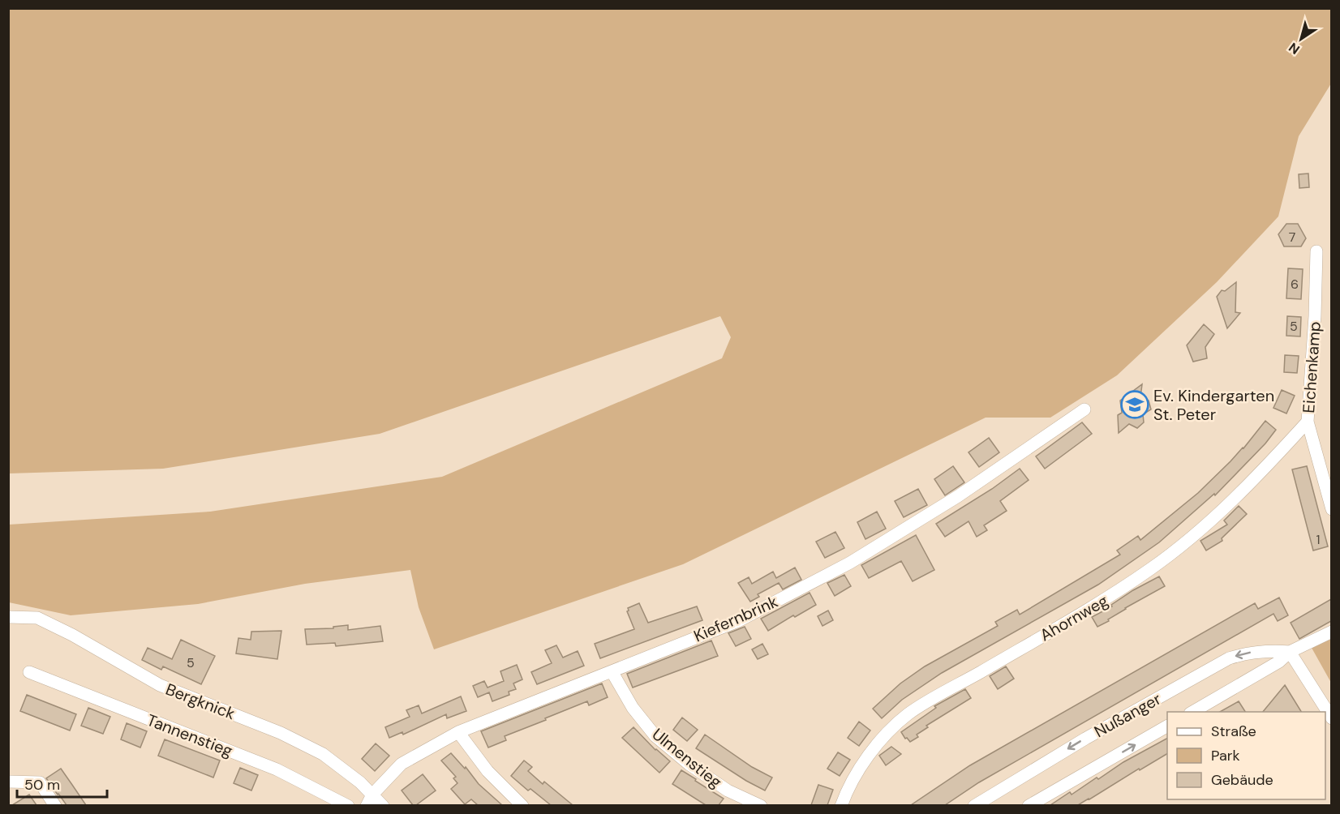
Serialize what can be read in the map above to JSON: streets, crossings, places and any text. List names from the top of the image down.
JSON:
{
  "streets": {
    "street": [
      "Eichenkamp",
      "Ahornweg",
      "Kiefernbrink",
      "Bergknick",
      "Nußanger",
      "Tannenstieg",
      "Ulmenstieg"
    ]
  },
  "crossings": [
    ["Eichenkamp", "Ahornweg"],
    ["Kiefernbrink", "Bergknick"],
    ["Kiefernbrink", "Ulmenstieg"]
  ],
  "places": {
    "school or university": ["Ev. Kindergarten St. Peter"]
  },
  "house_numbers": [
    "7",
    "6",
    "5",
    "1",
    "5"
  ],
  "legend": ["Straße", "Park", "Gebäude"],
  "scale_bar": "50 m",
  "north": "bottom left"
}
